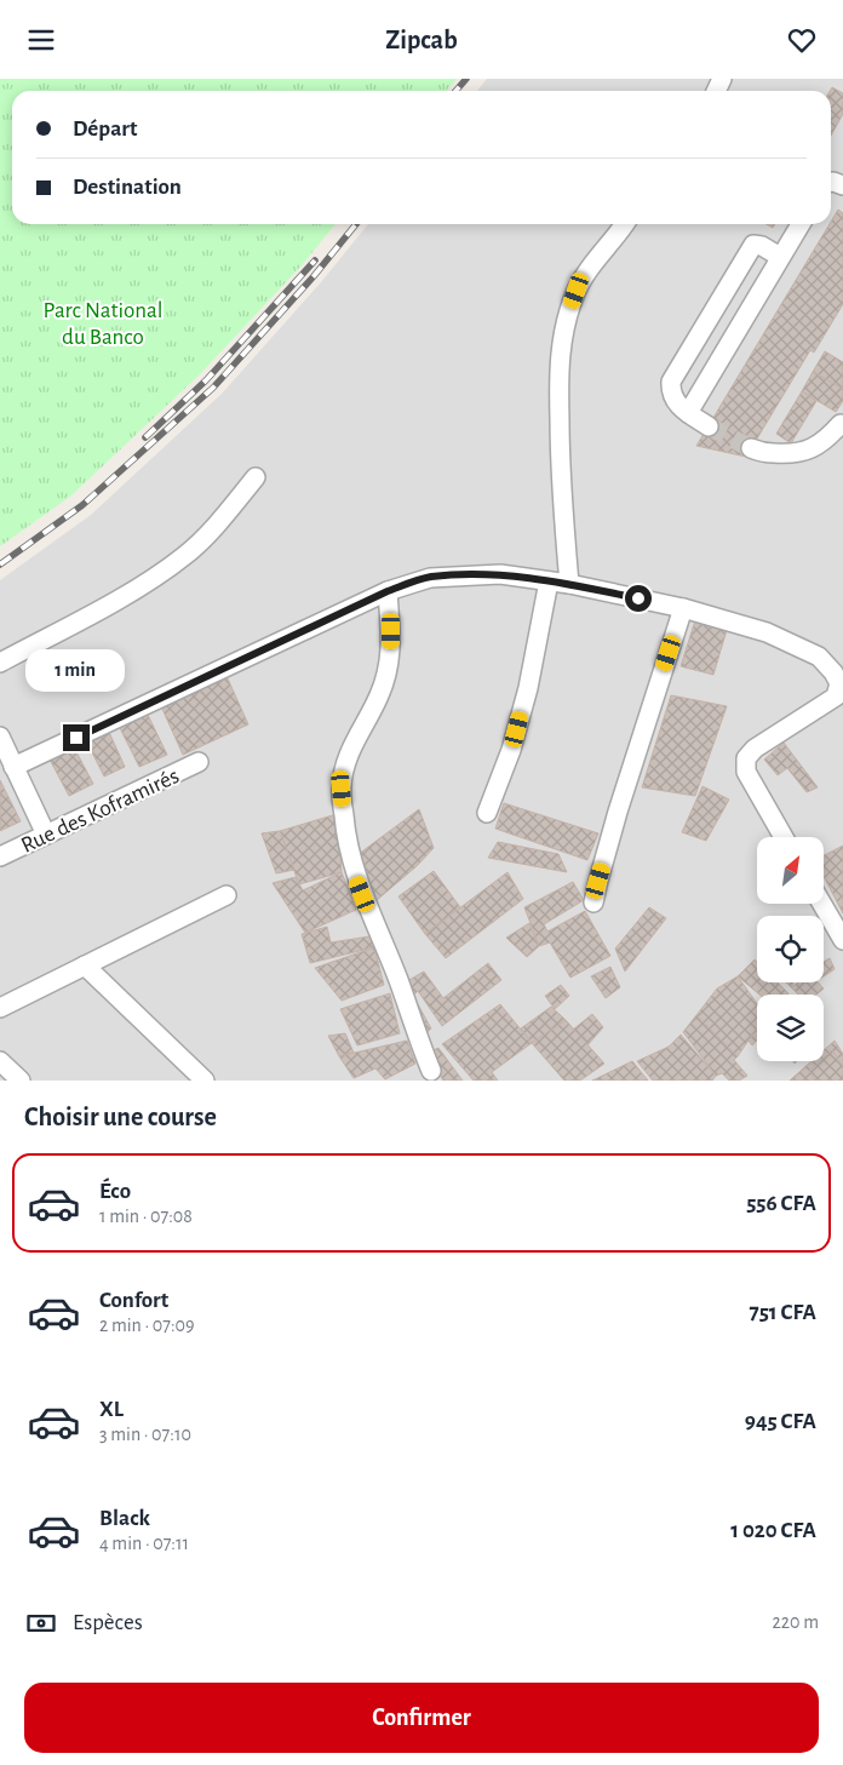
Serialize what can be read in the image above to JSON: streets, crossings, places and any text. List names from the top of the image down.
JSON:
{
  "streets": {
    "street": ["Rue des Koframirés"]
  },
  "parks": ["Parc National du Banco"],
  "north": "top right",
  "page": {
    "header": "Zipcab",
    "banner": ["Départ", "Destination"],
    "bubble": "1 min",
    "heading": "Choisir une course",
    "list": [
      {
        "name": "Éco",
        "note": "1 min · 07:08",
        "value": "556 CFA"
      },
      {
        "name": "Confort",
        "note": "2 min · 07:09",
        "value": "751 CFA"
      },
      {
        "name": "XL",
        "note": "3 min · 07:10",
        "value": "945 CFA"
      },
      {
        "name": "Black",
        "note": "4 min · 07:11",
        "value": "1 020 CFA"
      }
    ],
    "pay": ["Espèces", "220 m"],
    "buttons": "Confirmer"
  }
}
